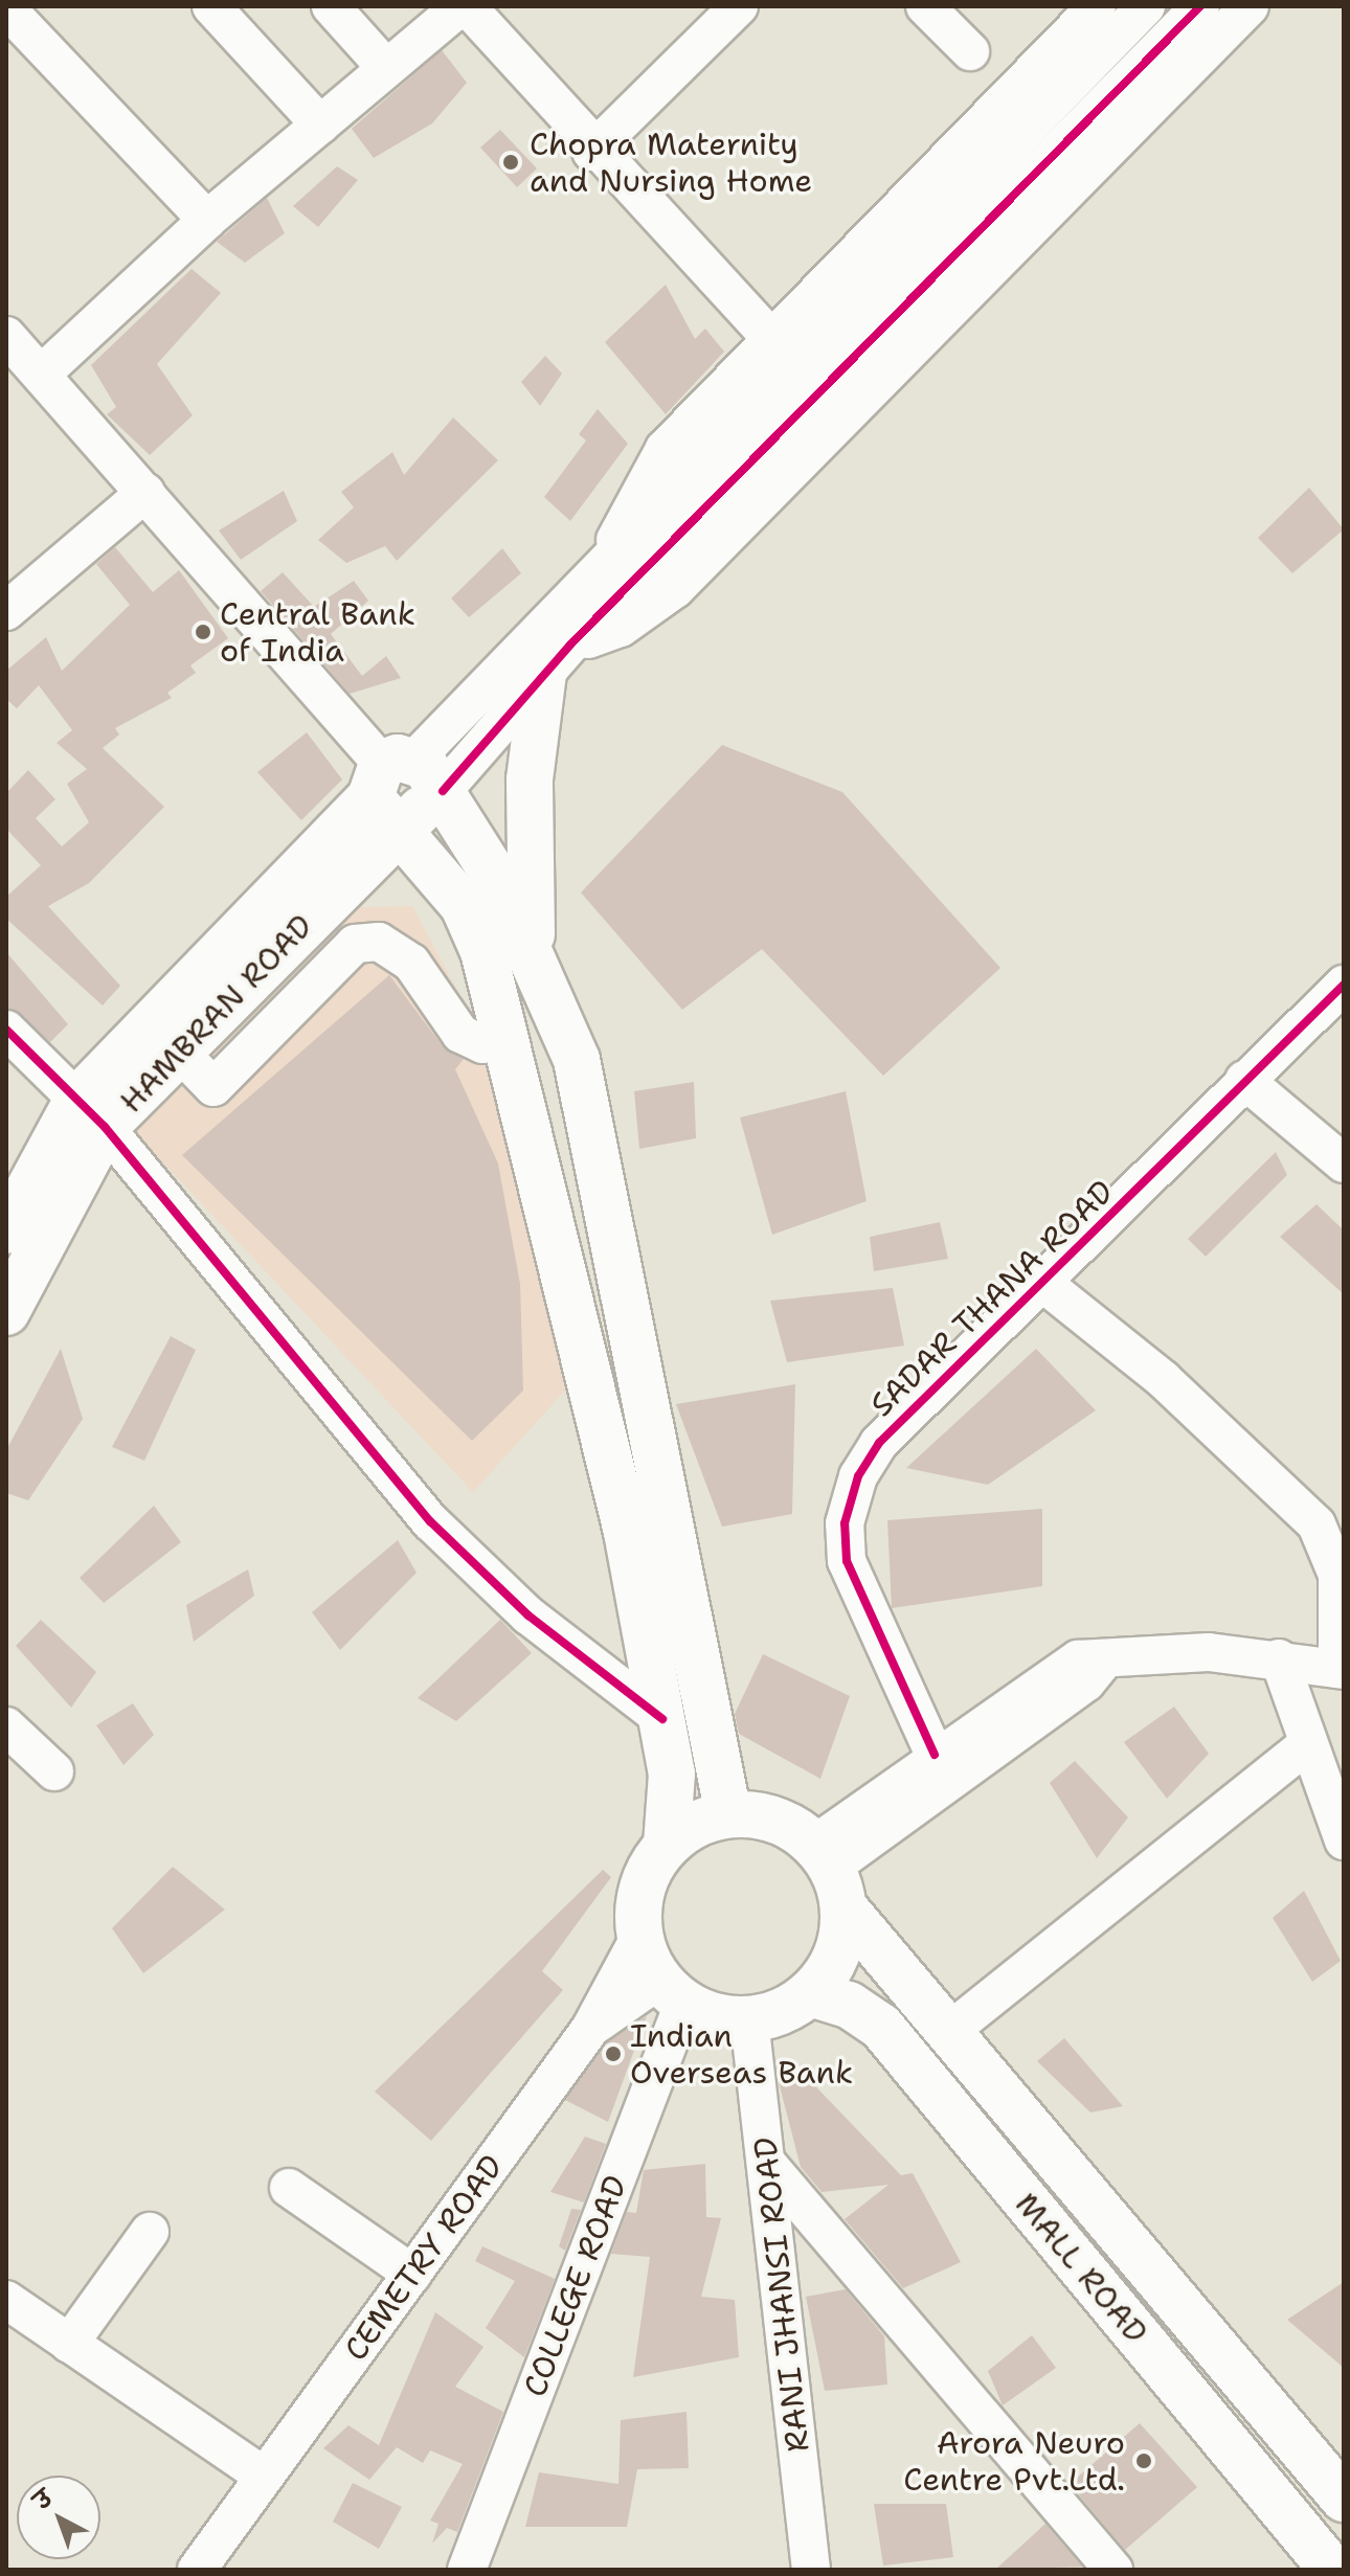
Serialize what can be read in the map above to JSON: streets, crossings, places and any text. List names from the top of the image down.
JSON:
{
  "streets": {
    "main road": ["HAMBRAN ROAD", "MALL ROAD"],
    "street": [
      "SADAR THANA ROAD",
      "CEMETRY ROAD",
      "COLLEGE ROAD",
      "RANI JHANSI ROAD"
    ]
  },
  "crossings": [
    ["CEMETRY ROAD", "MALL ROAD"],
    ["CEMETRY ROAD", "COLLEGE ROAD"],
    ["CEMETRY ROAD", "RANI JHANSI ROAD"],
    ["MALL ROAD", "COLLEGE ROAD"],
    ["MALL ROAD", "RANI JHANSI ROAD"],
    ["COLLEGE ROAD", "RANI JHANSI ROAD"]
  ],
  "places": [
    "Chopra Maternity and Nursing Home",
    "Central Bank of India",
    "Indian Overseas Bank",
    "Arora Neuro Centre Pvt.Ltd."
  ],
  "north": "top left"
}
